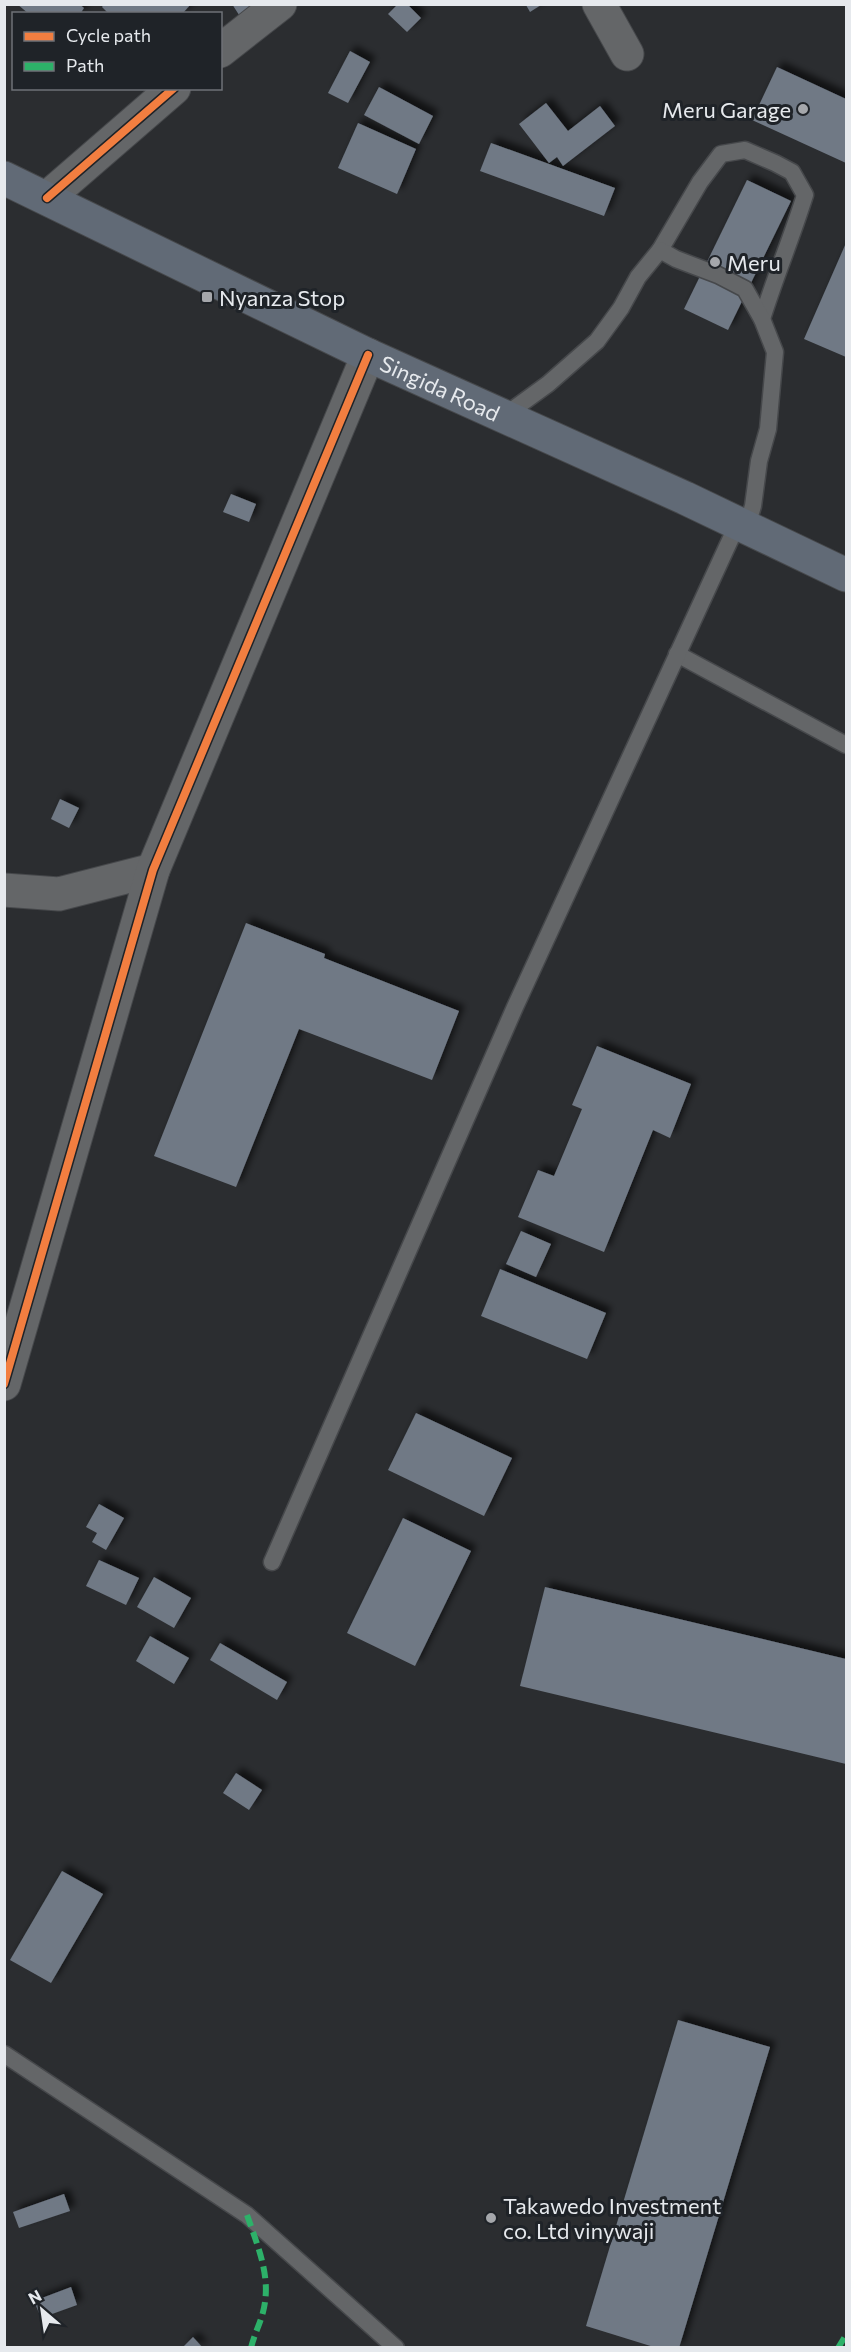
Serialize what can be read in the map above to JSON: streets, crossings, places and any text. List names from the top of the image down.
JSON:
{
  "streets": {
    "highway": ["Singida Road"]
  },
  "places": {
    "other": ["Meru Garage", "Meru", "Takawedo Investment co. Ltd vinywaji"],
    "transit": ["Nyanza Stop"]
  },
  "legend": ["Cycle path", "Path"],
  "north": "top left"
}
